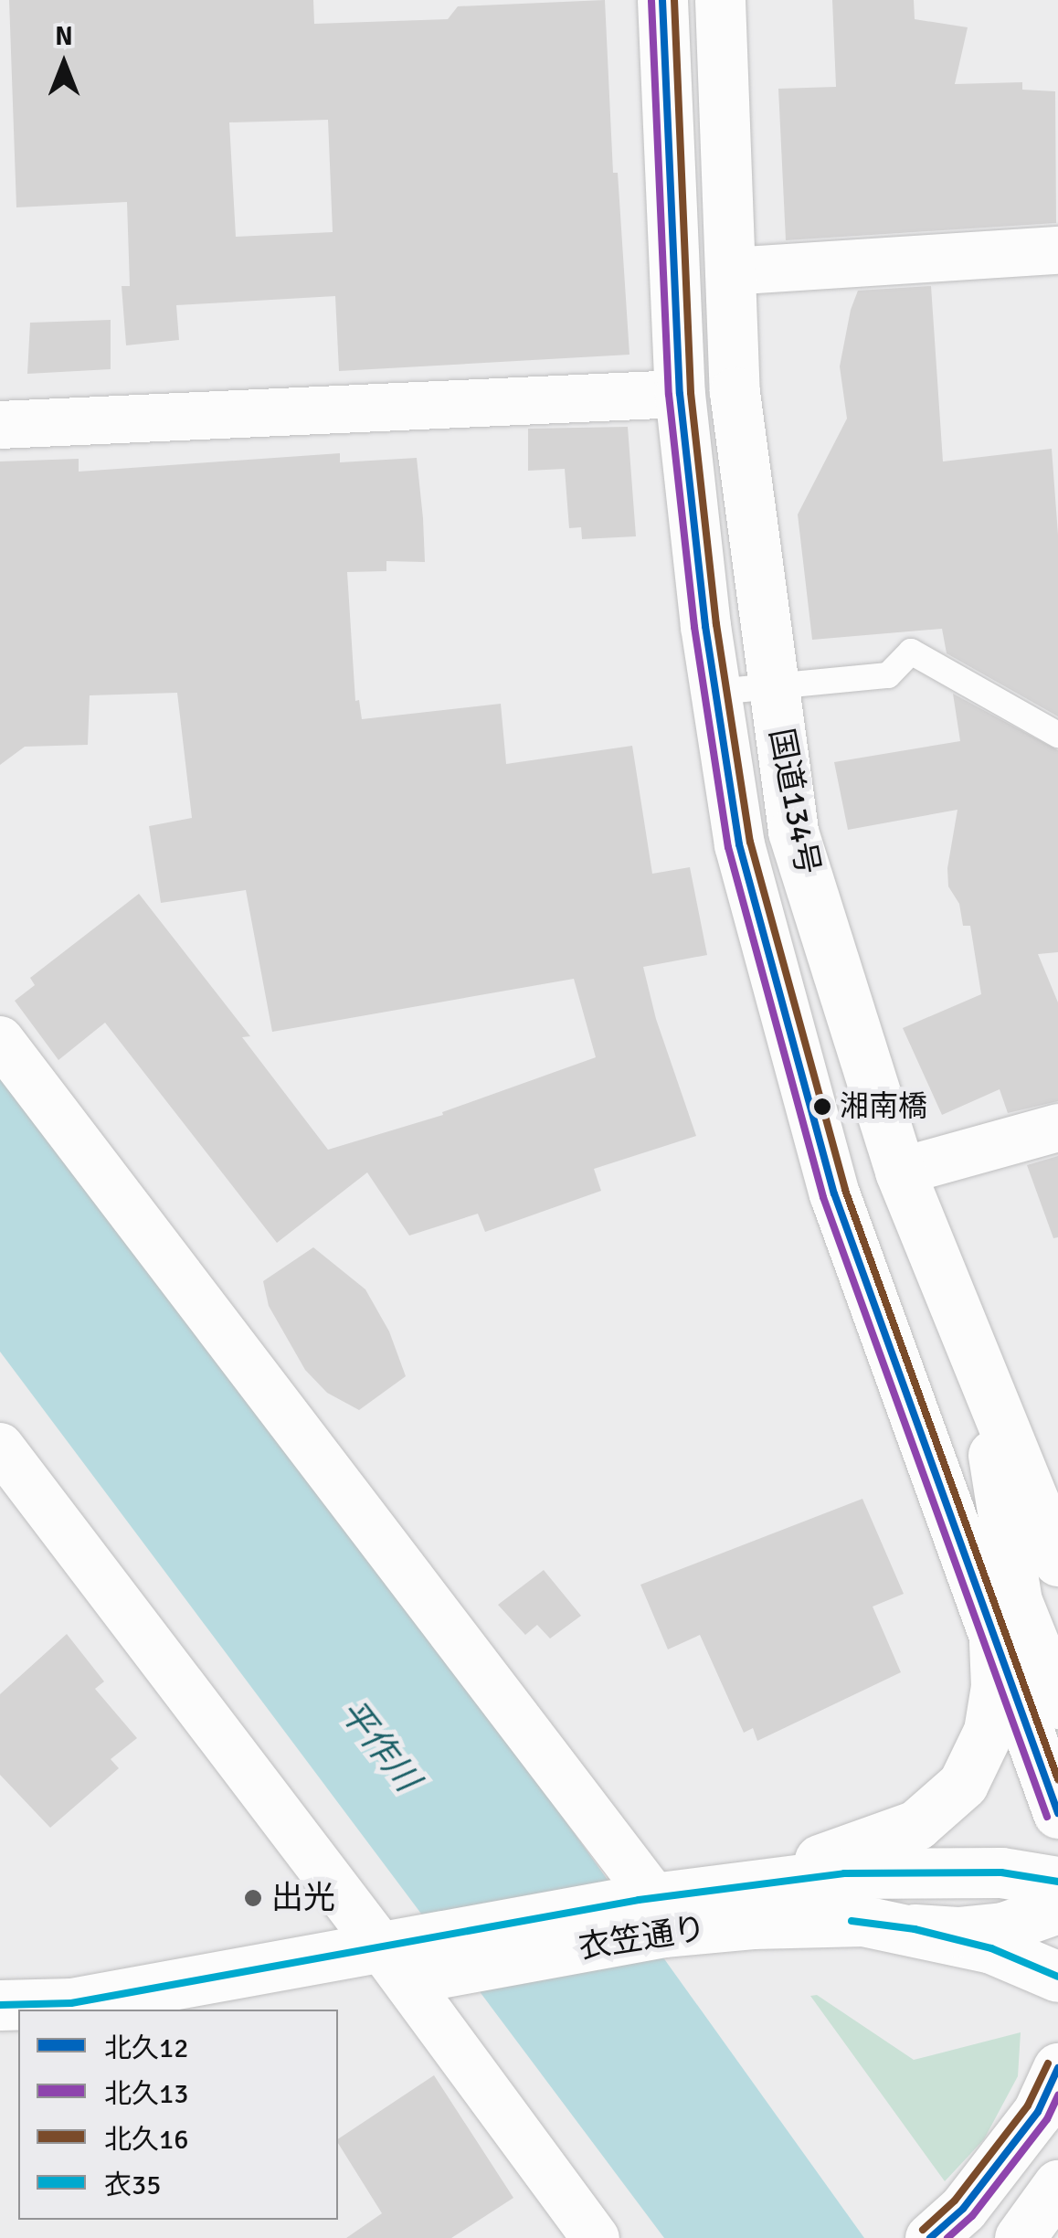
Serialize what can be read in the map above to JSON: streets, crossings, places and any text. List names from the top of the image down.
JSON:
{
  "streets": {
    "main road": ["国道134号", "衣笠通り"]
  },
  "crossings": [
    ["国道134号", "衣笠通り"]
  ],
  "water": ["平作川"],
  "places": ["湘南橋", "出光"],
  "lines": [
    "transit line 北久12",
    "transit line 北久16",
    "transit line 北久13",
    "transit line 衣35"
  ],
  "legend": [
    "北久12",
    "北久13",
    "北久16",
    "衣35"
  ],
  "north": "top"
}
